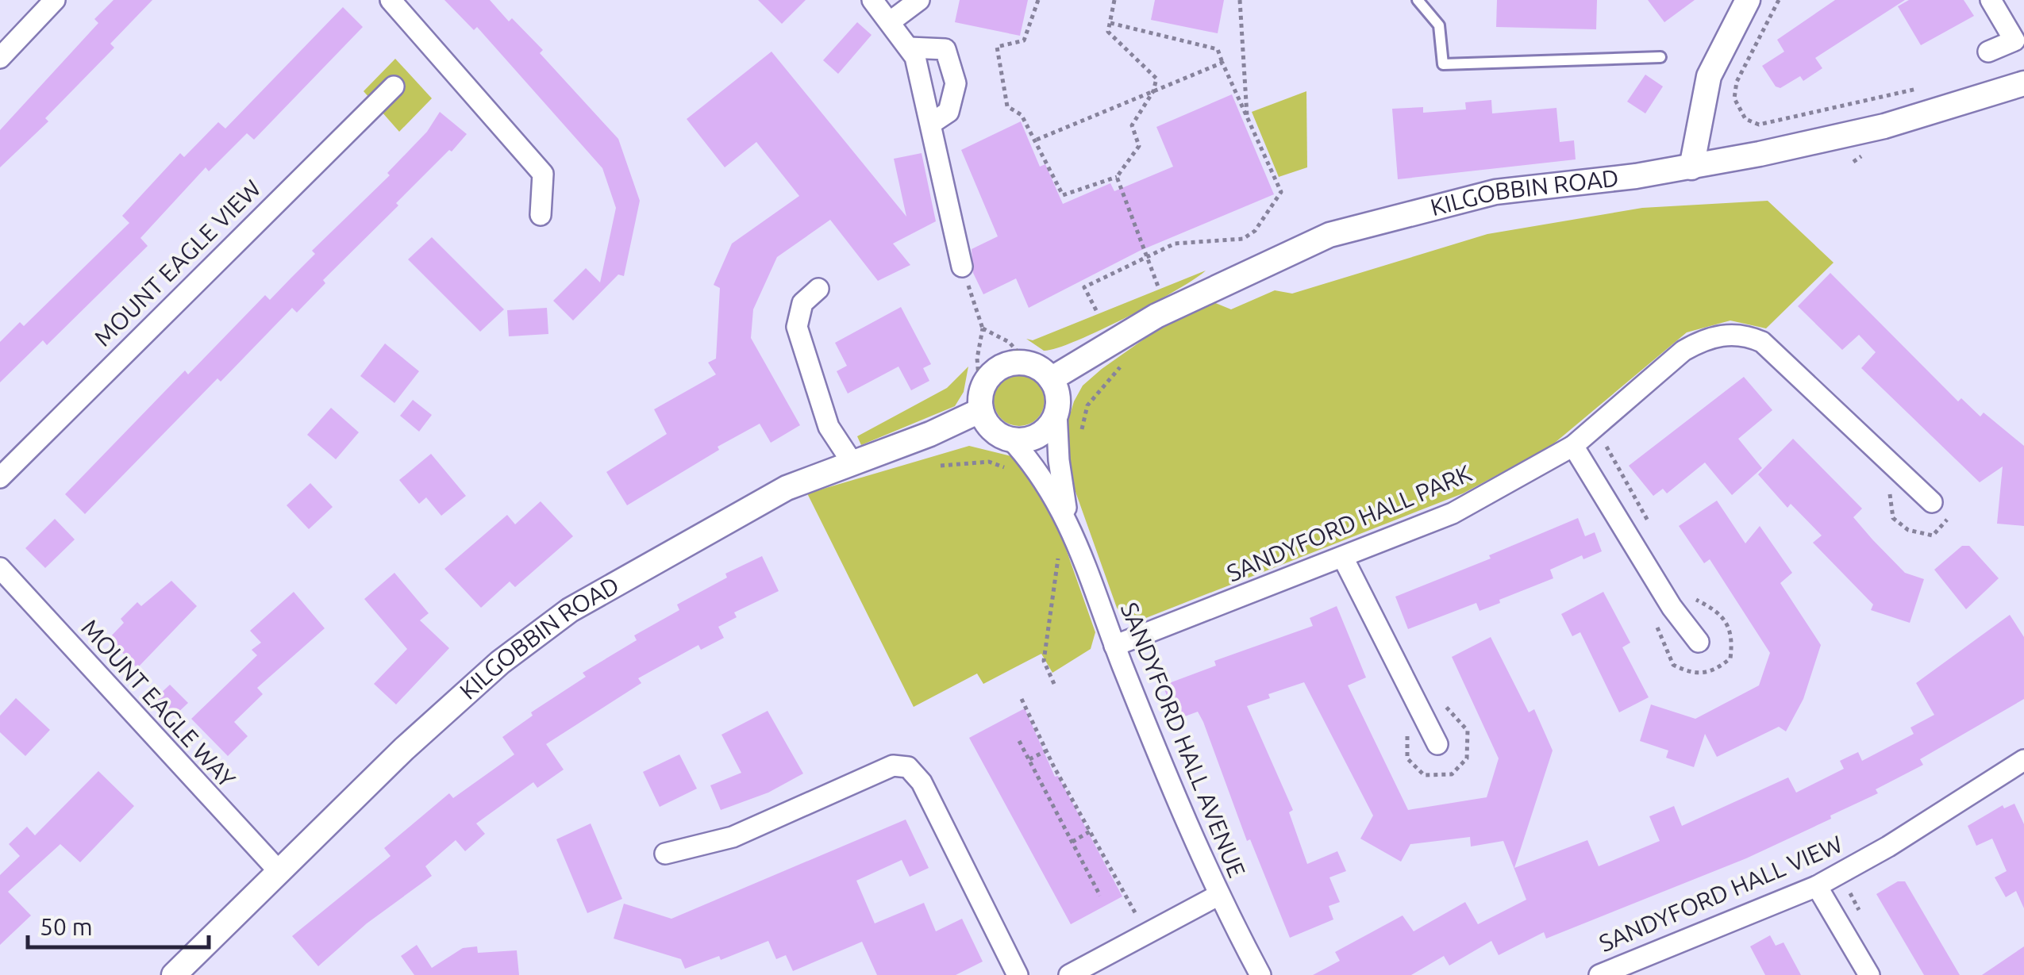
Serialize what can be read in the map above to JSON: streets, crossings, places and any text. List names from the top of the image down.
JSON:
{
  "streets": {
    "street": [
      "KILGOBBIN ROAD",
      "MOUNT EAGLE VIEW",
      "SANDYFORD HALL PARK",
      "MOUNT EAGLE WAY",
      "SANDYFORD HALL AVENUE",
      "SANDYFORD HALL VIEW"
    ]
  },
  "crossings": [
    ["KILGOBBIN ROAD", "MOUNT EAGLE WAY"],
    ["KILGOBBIN ROAD", "SANDYFORD HALL AVENUE"],
    ["SANDYFORD HALL PARK", "SANDYFORD HALL AVENUE"]
  ],
  "scale_bar": "50 m"
}
